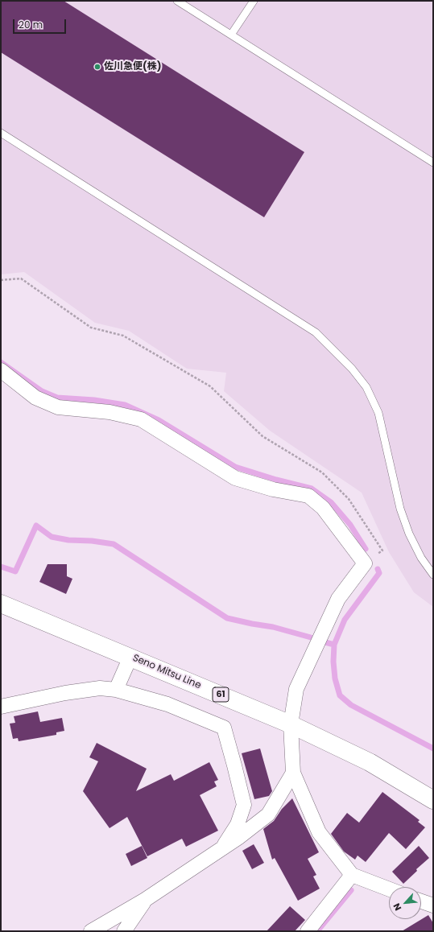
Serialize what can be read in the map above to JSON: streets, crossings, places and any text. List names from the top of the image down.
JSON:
{
  "streets": {
    "main road": ["Seno Mitsu Line", "61"]
  },
  "places": ["佐川急便(株)"],
  "scale_bar": "20 m",
  "north": "bottom left"
}
